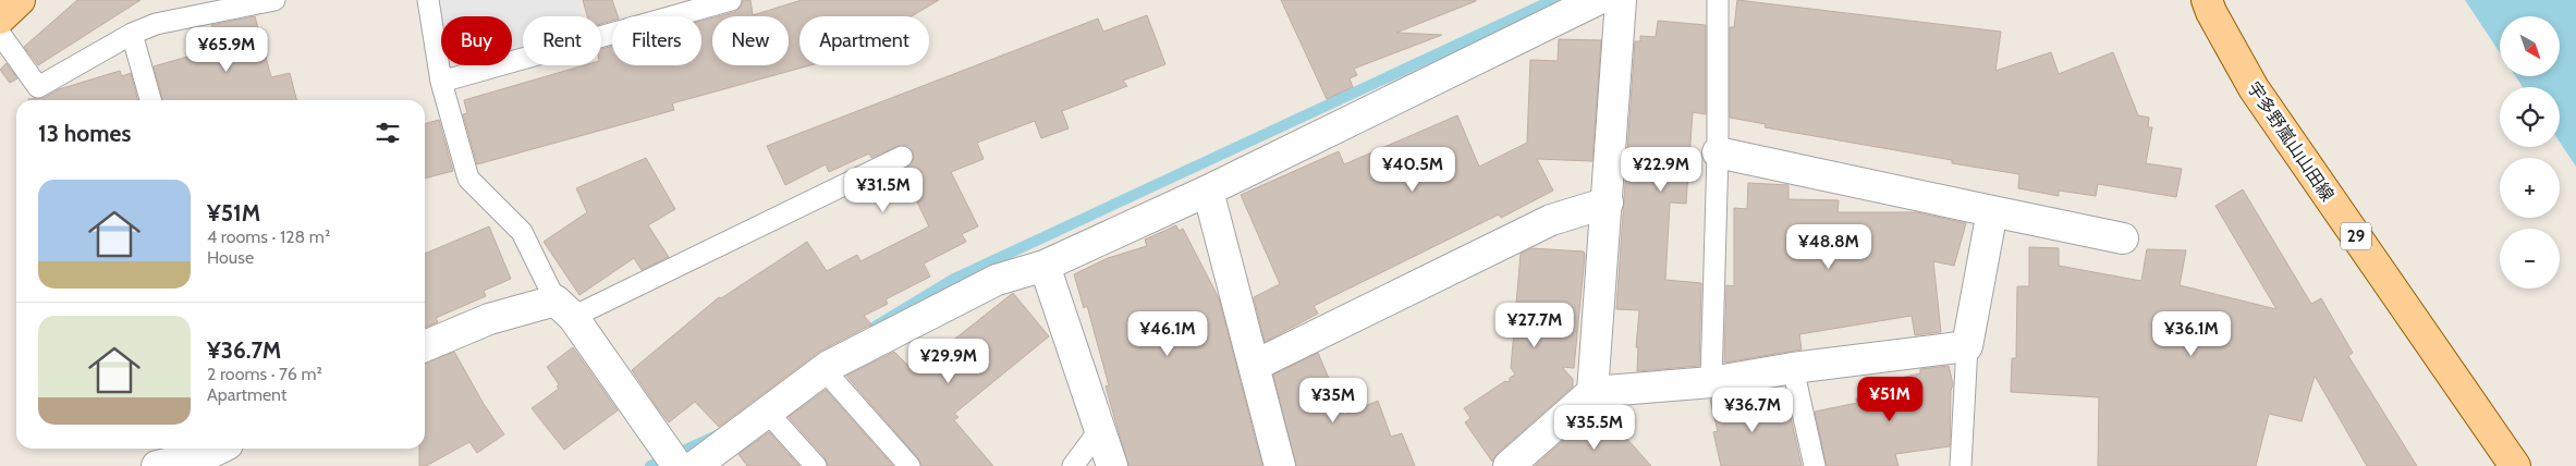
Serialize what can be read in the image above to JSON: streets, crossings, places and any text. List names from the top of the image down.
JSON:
{
  "streets": {
    "main road": ["宇多野嵐山山田線", "29"]
  },
  "north": "bottom right",
  "page": {
    "map_buttons": ["+", "−"],
    "chip": [
      "Buy",
      "Rent",
      "Filters",
      "New",
      "Apartment"
    ],
    "price": [
      "¥65.9M",
      "¥40.5M",
      "¥22.9M",
      "¥31.5M",
      "¥48.8M",
      "¥27.7M",
      "¥46.1M",
      "¥36.1M",
      "¥29.9M",
      "¥51M",
      "¥35M",
      "¥36.7M",
      "¥35.5M"
    ],
    "heading": "13 homes",
    "list": [
      {
        "name": "¥51M",
        "note": "4 rooms · 128 m² · House"
      },
      {
        "name": "¥36.7M",
        "note": "2 rooms · 76 m² · Apartment"
      }
    ]
  }
}
